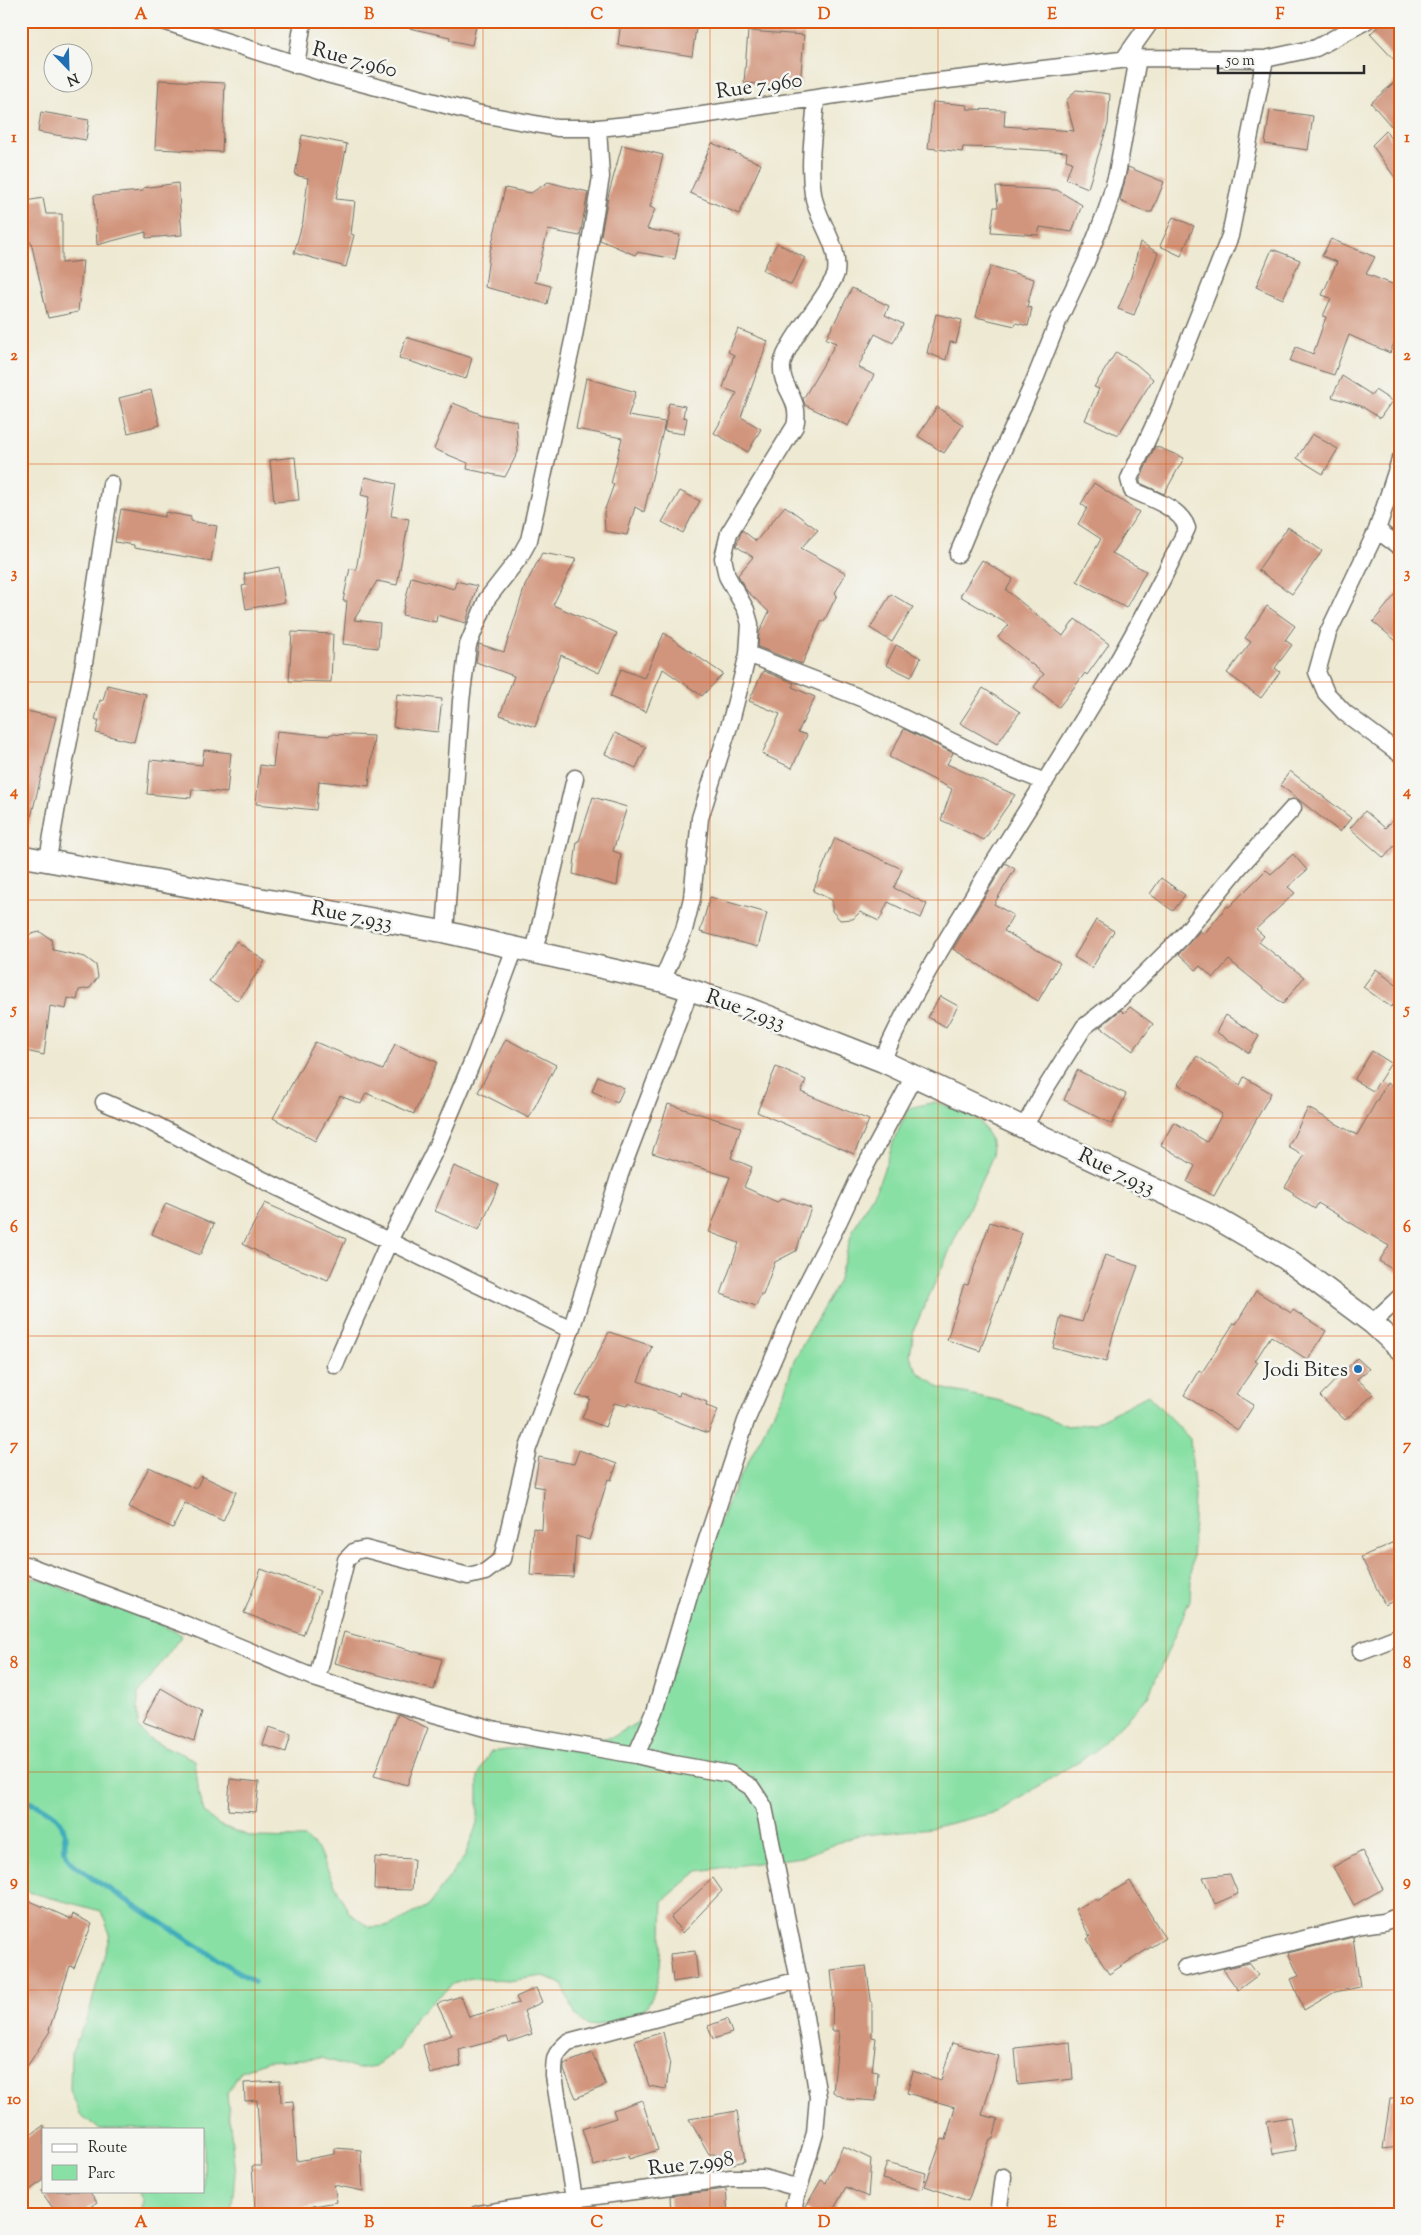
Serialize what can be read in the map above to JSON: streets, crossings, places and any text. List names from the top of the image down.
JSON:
{
  "streets": {
    "street": ["Rue 7.960", "Rue 7.933", "Rue 7.998"]
  },
  "places": ["Jodi Bites"],
  "legend": ["Route", "Parc"],
  "scale_bar": "50 m",
  "north": "bottom right",
  "grid": {
    "columns": [
      "A",
      "B",
      "C",
      "D",
      "E",
      "F"
    ],
    "rows": [
      "1",
      "2",
      "3",
      "4",
      "5",
      "6",
      "7",
      "8",
      "9",
      "10"
    ]
  }
}
